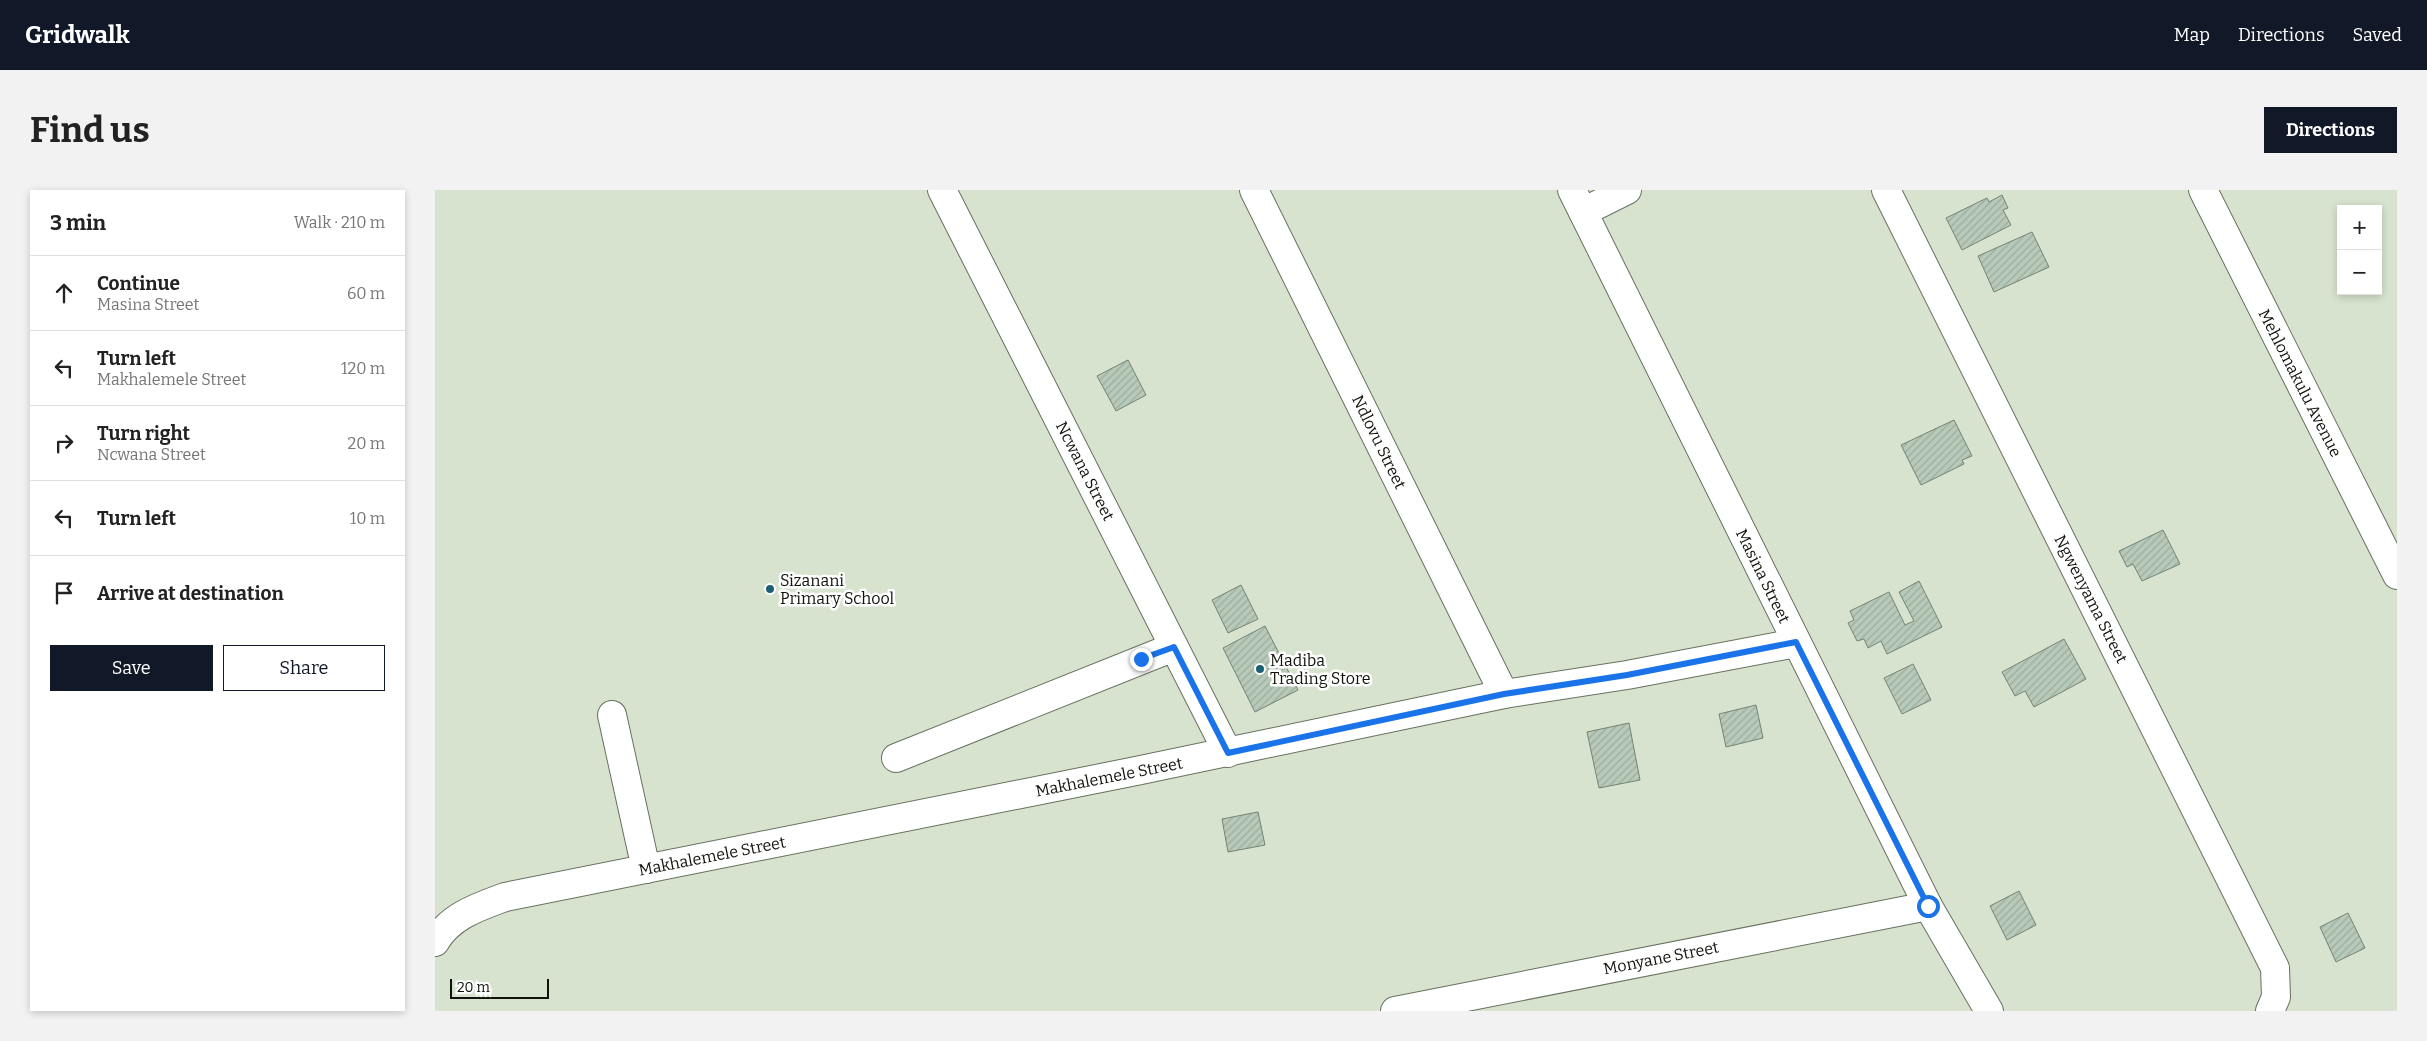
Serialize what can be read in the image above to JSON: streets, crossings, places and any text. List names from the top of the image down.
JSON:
{
  "streets": {
    "street": [
      "Mehlomakulu Avenue",
      "Ndlovu Street",
      "Ncwana Street",
      "Masina Street",
      "Ngwenyama Street",
      "Makhalemele Street",
      "Monyane Street"
    ]
  },
  "crossings": [
    ["Ndlovu Street", "Makhalemele Street"],
    ["Ncwana Street", "Makhalemele Street"],
    ["Masina Street", "Makhalemele Street"],
    ["Masina Street", "Monyane Street"]
  ],
  "places": ["Sizanani Primary School", "Madiba Trading Store"],
  "scale_bar": "20 m",
  "page": {
    "header": "Gridwalk",
    "nav": ["Map", "Directions", "Saved"],
    "buttons": [
      "Directions",
      ["Save", "Share"]
    ],
    "title": "Find us",
    "heading": ["3 min", "Walk · 210 m"],
    "map_buttons": ["+", "−"],
    "list": [
      ["Continue", "Masina Street", "60 m"],
      ["Turn left", "Makhalemele Street", "120 m"],
      ["Turn right", "Ncwana Street", "20 m"],
      ["Turn left", "10 m"],
      "Arrive at destination"
    ],
    "scale": "20 m"
  }
}
